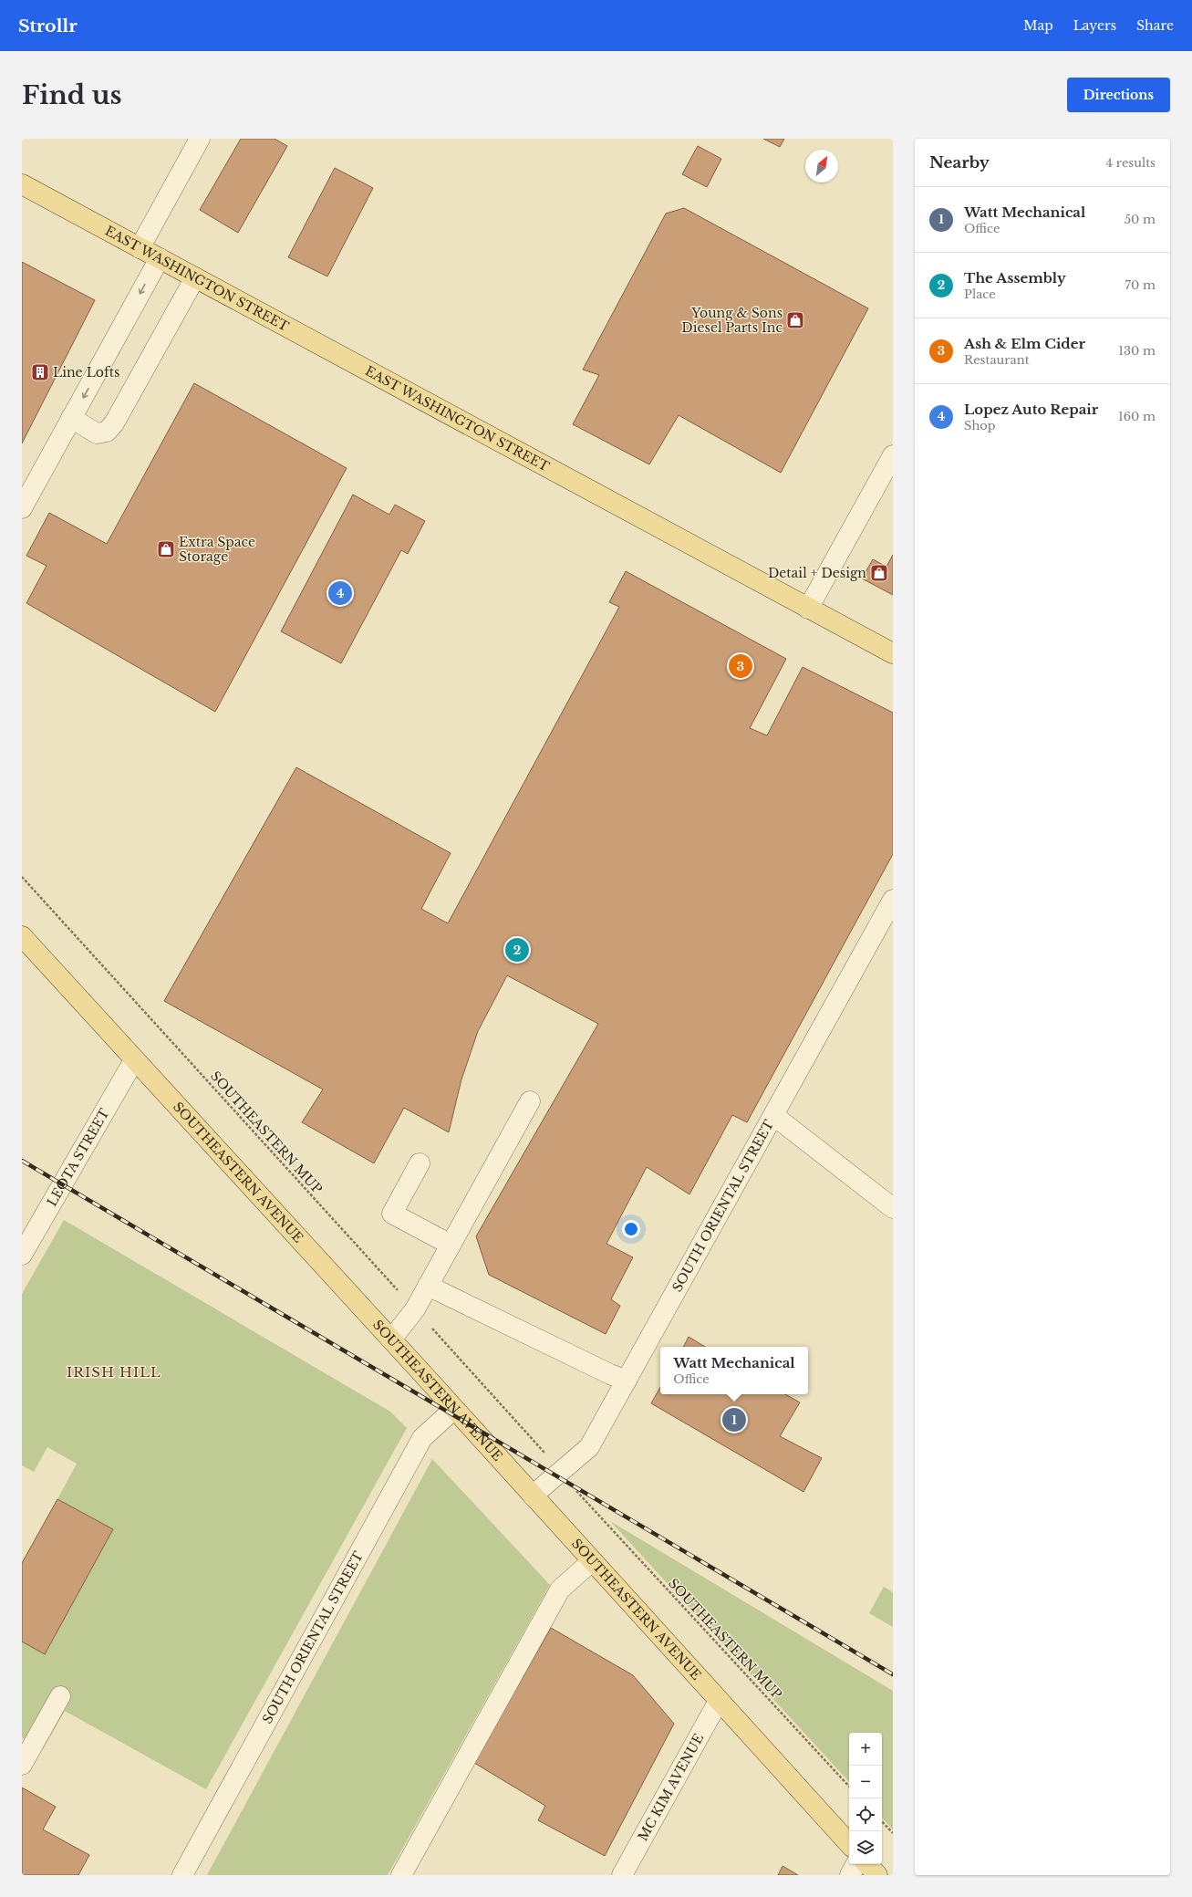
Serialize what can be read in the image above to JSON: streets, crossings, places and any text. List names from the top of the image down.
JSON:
{
  "streets": {
    "main road": ["EAST WASHINGTON STREET", "SOUTHEASTERN AVENUE"],
    "street": ["LEOTA STREET", "SOUTH ORIENTAL STREET", "MC KIM AVENUE"],
    "path": ["SOUTHEASTERN MUP"]
  },
  "crossings": [
    ["SOUTHEASTERN MUP", "SOUTH ORIENTAL STREET"],
    ["LEOTA STREET", "SOUTHEASTERN AVENUE"],
    ["SOUTHEASTERN AVENUE", "SOUTH ORIENTAL STREET"],
    ["SOUTHEASTERN AVENUE", "MC KIM AVENUE"]
  ],
  "districts": ["IRISH HILL"],
  "places": {
    "shop": ["Young & Sons Diesel Parts Inc", "Extra Space Storage", "Detail + Design"],
    "building": ["Line Lofts"]
  },
  "north": "top right",
  "page": {
    "header": "Strollr",
    "nav": ["Map", "Layers", "Share"],
    "buttons": "Directions",
    "title": "Find us",
    "heading": ["Nearby", "4 results"],
    "list": [
      {
        "mark": "1",
        "name": "Watt Mechanical",
        "note": "Office",
        "value": "50 m"
      },
      {
        "mark": "2",
        "name": "The Assembly",
        "note": "Place",
        "value": "70 m"
      },
      {
        "mark": "3",
        "name": "Ash & Elm Cider",
        "note": "Restaurant",
        "value": "130 m"
      },
      {
        "mark": "4",
        "name": "Lopez Auto Repair",
        "note": "Shop",
        "value": "160 m"
      }
    ],
    "pins": [
      "4",
      "3",
      "2",
      "1"
    ],
    "popup": ["Watt Mechanical", "Office"],
    "map_buttons": ["+", "−"]
  }
}
